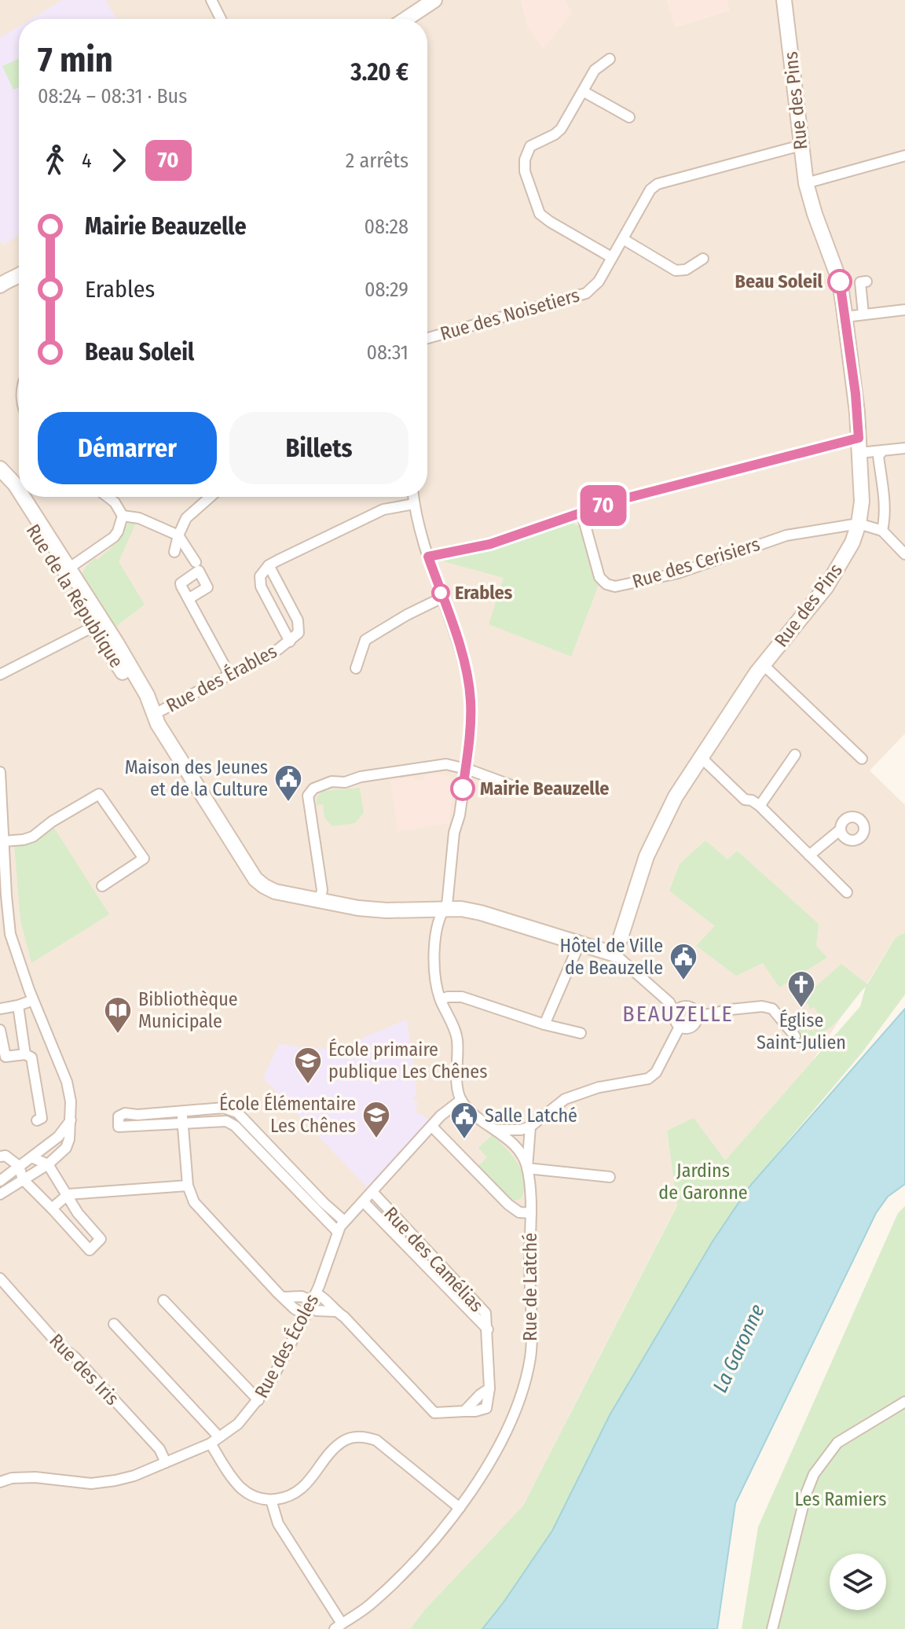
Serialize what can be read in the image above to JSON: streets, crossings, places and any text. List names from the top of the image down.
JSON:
{
  "streets": {
    "street": [
      "Rue des Pins",
      "Rue des Noisetiers",
      "Rue des Cerisiers",
      "Rue de la République",
      "Rue des Érables",
      "Rue des Camélias",
      "Rue de Latché",
      "Rue des Écoles",
      "Rue des Iris"
    ]
  },
  "crossings": [
    ["Rue des Pins", "Rue des Noisetiers"],
    ["Rue des Pins", "Rue des Cerisiers"],
    ["Rue des Pins", "Rue de la République"],
    ["Rue de la République", "Rue des Érables"],
    ["Rue des Camélias", "Rue des Écoles"],
    ["Rue de Latché", "Rue des Écoles"],
    ["Rue des Écoles", "Rue des Iris"]
  ],
  "districts": ["BEAUZELLE"],
  "water": ["La Garonne"],
  "parks": ["Jardins de Garonne", "Les Ramiers"],
  "places": {
    "other": ["Beau Soleil", "Erables", "Mairie Beauzelle"],
    "public building": ["Maison des Jeunes et de la Culture", "Hôtel de Ville de Beauzelle", "Salle Latché"],
    "church": ["Église Saint-Julien"],
    "library": ["Bibliothèque Municipale"],
    "school or university": ["École primaire publique Les Chênes", "École Élémentaire Les Chênes"]
  },
  "lines": ["bus line 70"],
  "page": {
    "on_map": "70",
    "heading": ["7 min", "08:24 – 08:31 · Bus", "3.20 €"],
    "legs": ["4", "70", "2 arrêts"],
    "list": [
      {
        "name": "Mairie Beauzelle",
        "value": "08:28"
      },
      {
        "name": "Erables",
        "value": "08:29"
      },
      {
        "name": "Beau Soleil",
        "value": "08:31"
      }
    ],
    "buttons": ["Démarrer", "Billets"]
  }
}
